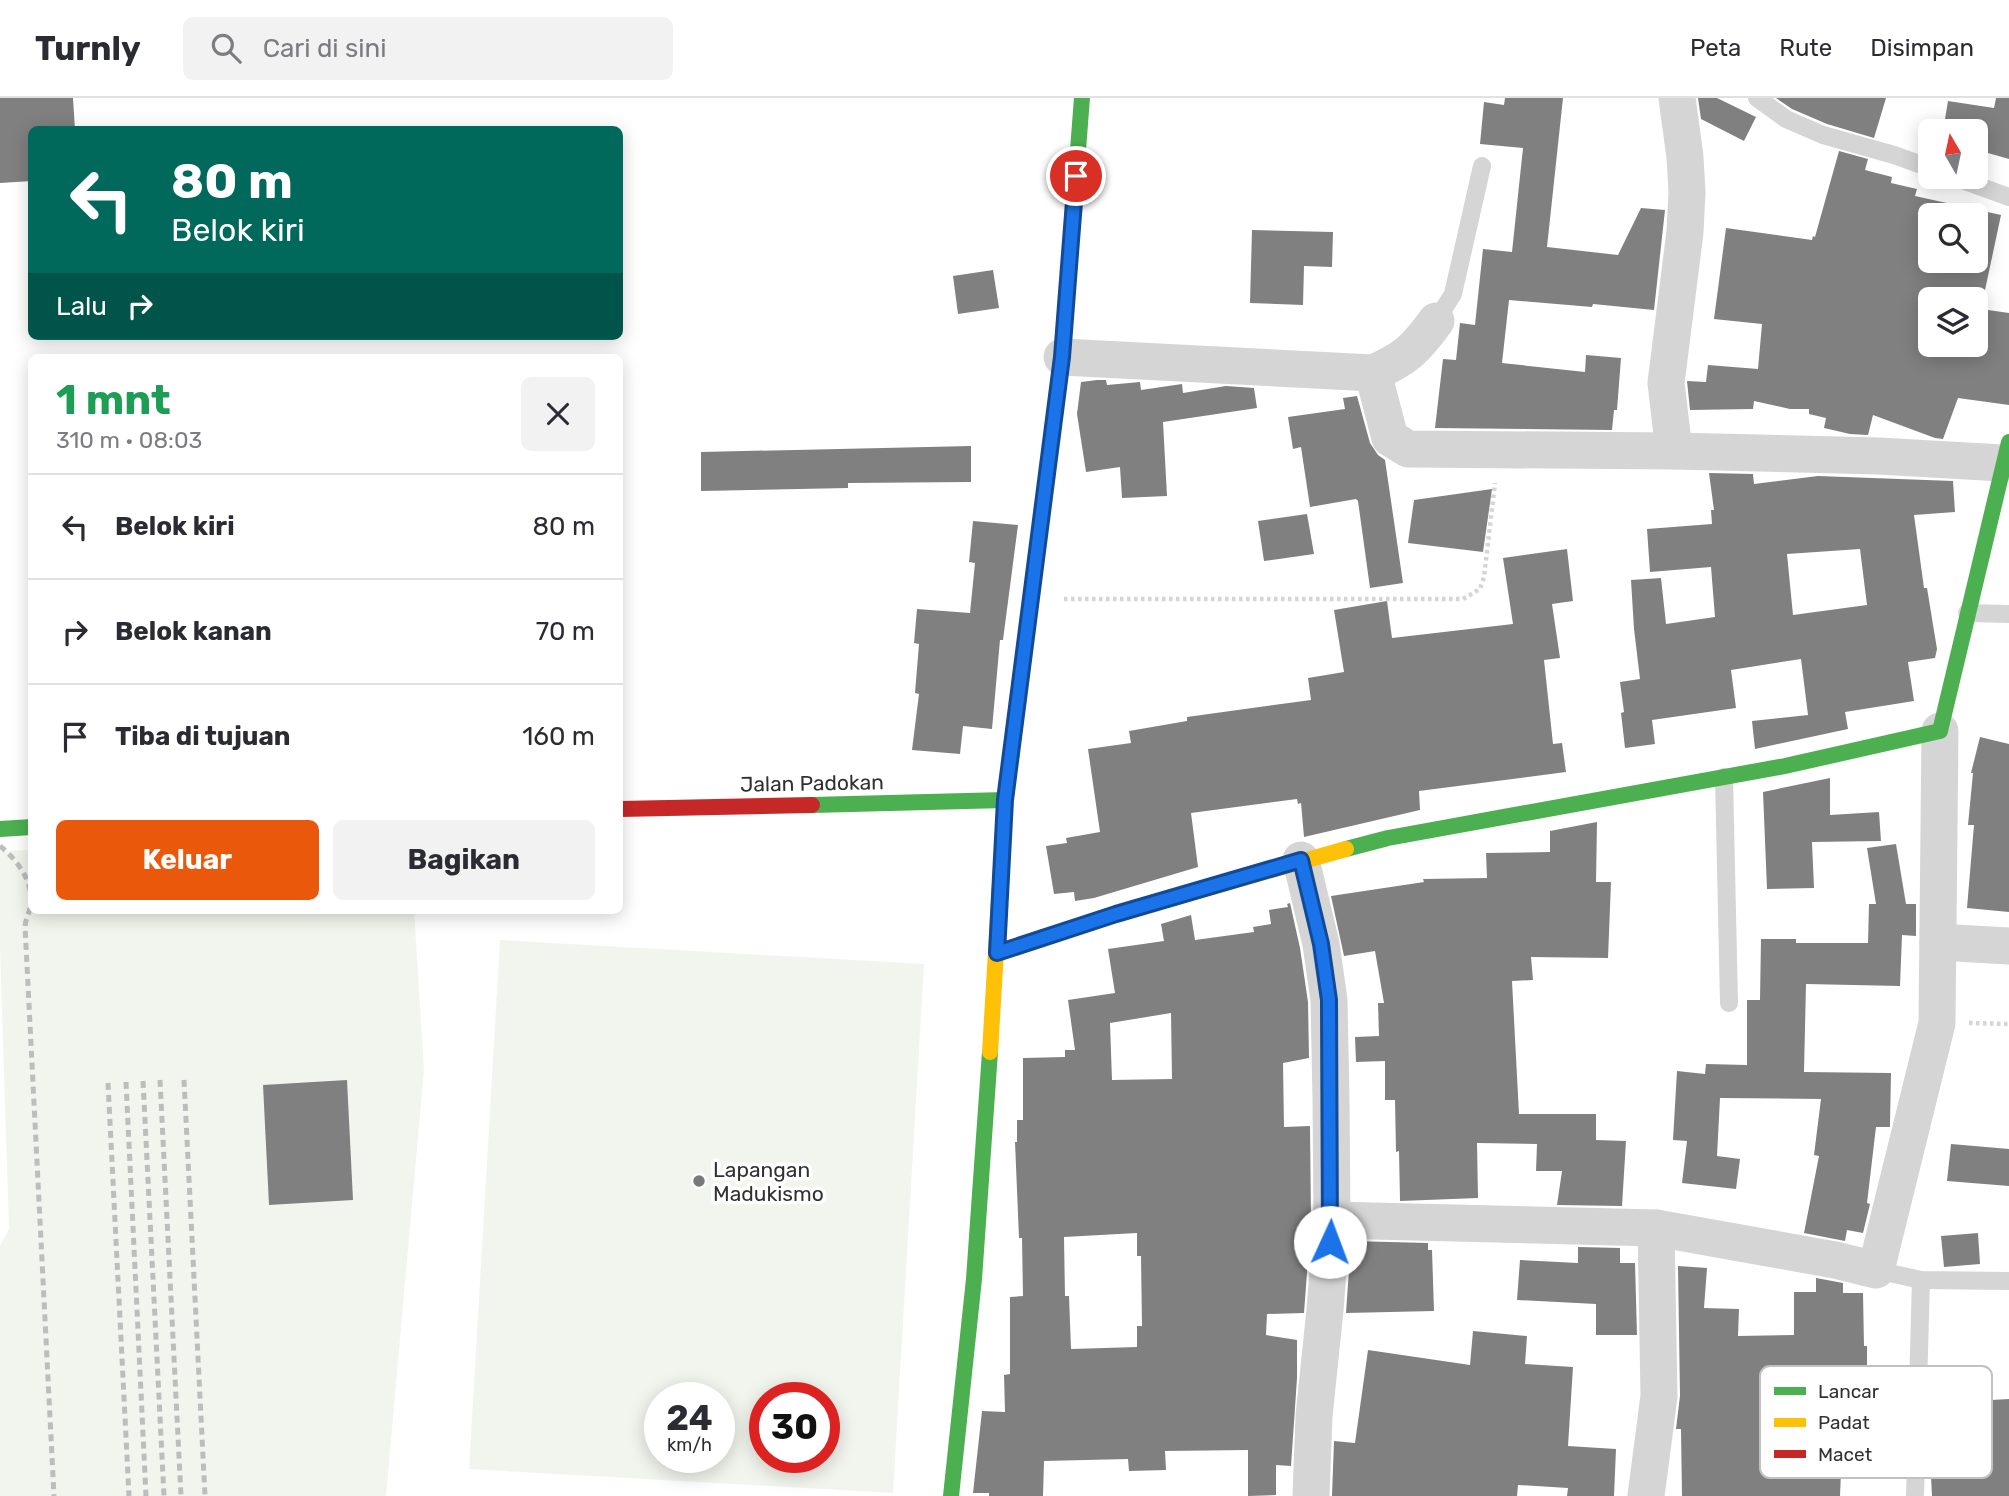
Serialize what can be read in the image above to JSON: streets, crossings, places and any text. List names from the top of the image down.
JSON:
{
  "streets": {
    "street": ["Jalan Padokan"]
  },
  "places": ["Lapangan Madukismo"],
  "legend": ["Lancar", "Padat", "Macet"],
  "north": "top",
  "page": {
    "header": "Turnly",
    "search": "Cari di sini",
    "nav": ["Peta", "Rute", "Disimpan"],
    "turn": ["80 m", "Belok kiri"],
    "then": "Lalu",
    "heading": ["1 mnt", "310 m · 08:03"],
    "list": [
      {
        "name": "Belok kiri",
        "value": "80 m"
      },
      {
        "name": "Belok kanan",
        "value": "70 m"
      },
      {
        "name": "Tiba di tujuan",
        "value": "160 m"
      }
    ],
    "buttons": ["Keluar", "Bagikan"],
    "speed": "24 km/h",
    "limit": "30"
  }
}
